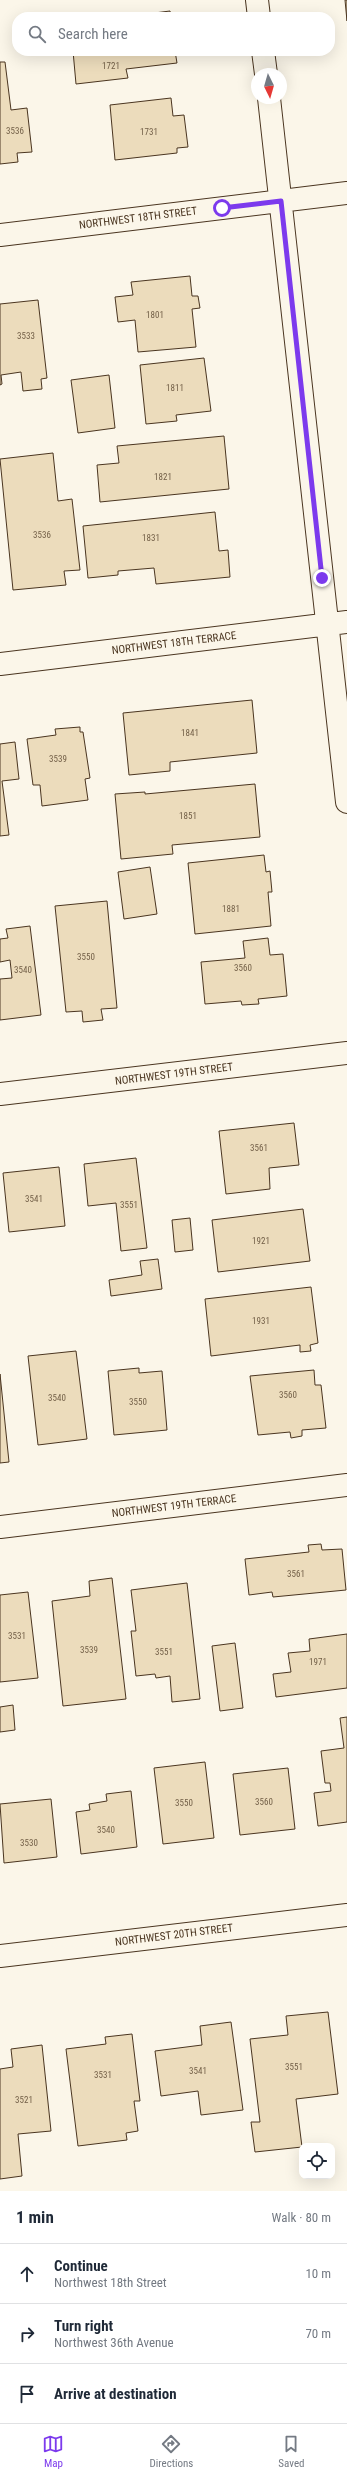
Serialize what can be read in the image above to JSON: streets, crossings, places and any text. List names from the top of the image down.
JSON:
{
  "streets": {
    "street": [
      "NORTHWEST 18TH STREET",
      "NORTHWEST 18TH TERRACE",
      "NORTHWEST 19TH STREET",
      "NORTHWEST 19TH TERRACE",
      "NORTHWEST 20TH STREET"
    ]
  },
  "house_numbers": [
    "1721",
    "3536",
    "1731",
    "1801",
    "3533",
    "1811",
    "1821",
    "3536",
    "1831",
    "1841",
    "3539",
    "1851",
    "1881",
    "3550",
    "3560",
    "3540",
    "3561",
    "3541",
    "3551",
    "1921",
    "1931",
    "3560",
    "3540",
    "3550",
    "3561",
    "3531",
    "3539",
    "3551",
    "1971",
    "3560",
    "3550",
    "3540",
    "3530",
    "3551",
    "3541",
    "3531",
    "3521"
  ],
  "north": "bottom",
  "page": {
    "search": "Search here",
    "heading": ["1 min", "Walk · 80 m"],
    "list": [
      ["Continue", "Northwest 18th Street", "10 m"],
      ["Turn right", "Northwest 36th Avenue", "70 m"],
      "Arrive at destination"
    ],
    "nav": ["Map", "Directions", "Saved"]
  }
}
